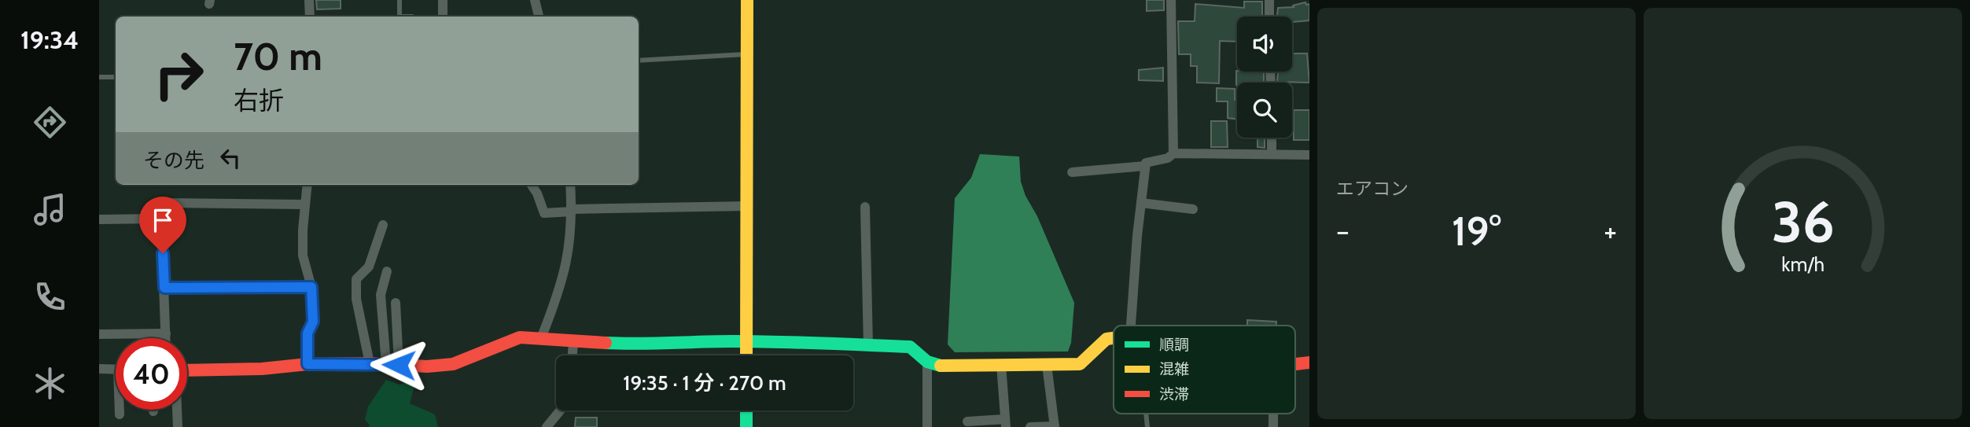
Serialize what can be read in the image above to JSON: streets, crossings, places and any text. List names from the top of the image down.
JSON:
{
  "legend": ["順調", "混雑", "渋滞"],
  "page": {
    "tabs": "19:34",
    "tile": "エアコン",
    "turn": ["70 m", "右折"],
    "then": "その先",
    "heat": ["−", "19°", "+"],
    "limit": "40",
    "trip": "19:35 · 1 分 · 270 m",
    "gauge": ["36", "km/h"]
  }
}
